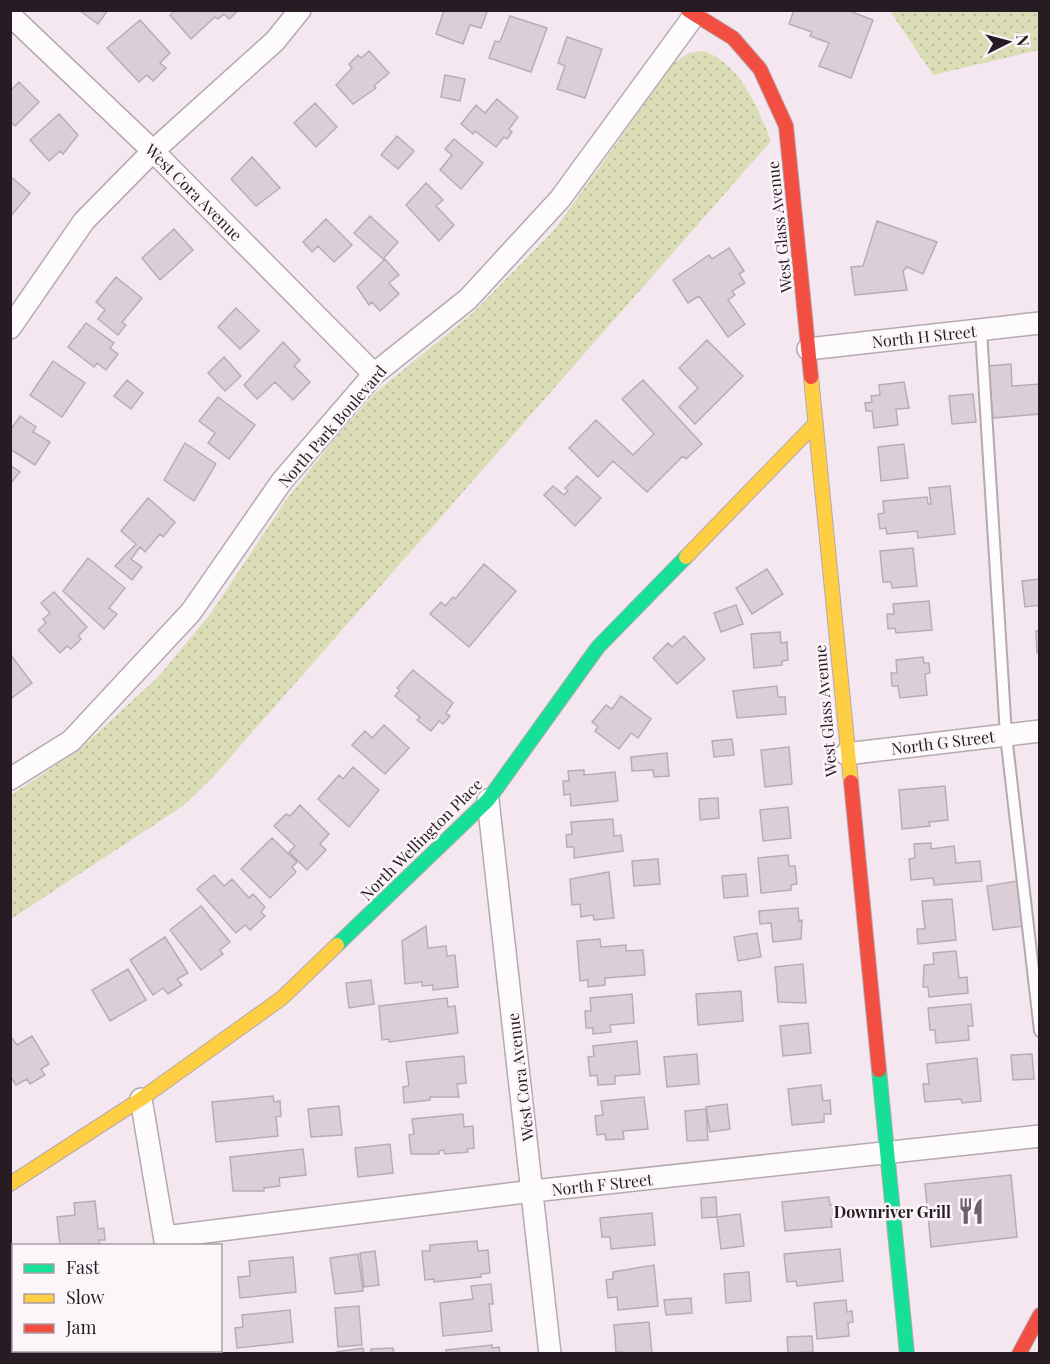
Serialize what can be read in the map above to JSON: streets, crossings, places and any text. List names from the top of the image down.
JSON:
{
  "streets": {
    "street": [
      "West Cora Avenue",
      "West Glass Avenue",
      "North H Street",
      "North Park Boulevard",
      "North G Street",
      "North Wellington Place",
      "North F Street"
    ]
  },
  "crossings": [
    ["West Cora Avenue", "North Park Boulevard"],
    ["West Cora Avenue", "North Wellington Place"],
    ["West Cora Avenue", "North F Street"],
    ["West Glass Avenue", "North H Street"],
    ["West Glass Avenue", "North Park Boulevard"],
    ["West Glass Avenue", "North G Street"],
    ["West Glass Avenue", "North Wellington Place"],
    ["West Glass Avenue", "North F Street"]
  ],
  "places": {
    "restaurant": ["Downriver Grill"]
  },
  "legend": ["Fast", "Slow", "Jam"],
  "north": "right"
}
